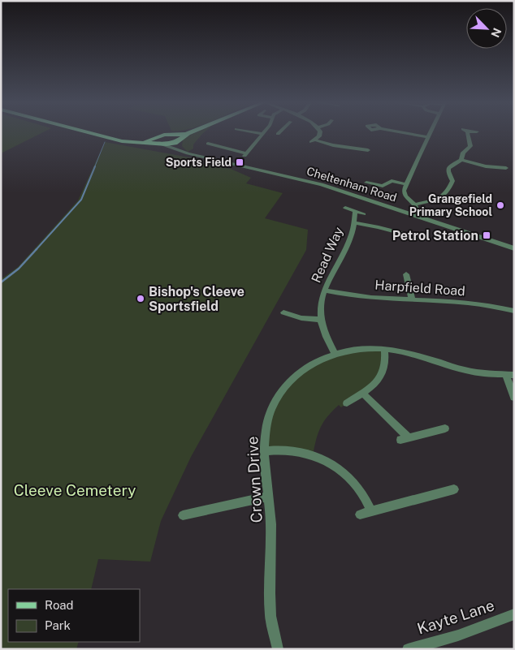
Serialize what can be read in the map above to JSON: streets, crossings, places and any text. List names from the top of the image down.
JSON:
{
  "streets": {
    "street": [
      "Cheltenham Road",
      "Read Way",
      "Harpfield Road",
      "Crown Drive",
      "Kayte Lane"
    ]
  },
  "crossings": [
    ["Read Way", "Harpfield Road"],
    ["Read Way", "Crown Drive"]
  ],
  "parks": ["Cleeve Cemetery"],
  "places": {
    "transit": ["Sports Field", "Petrol Station"],
    "other": ["Grangefield Primary School", "Bishop's Cleeve Sportsfield"]
  },
  "legend": ["Road", "Park"],
  "north": "bottom right"
}
